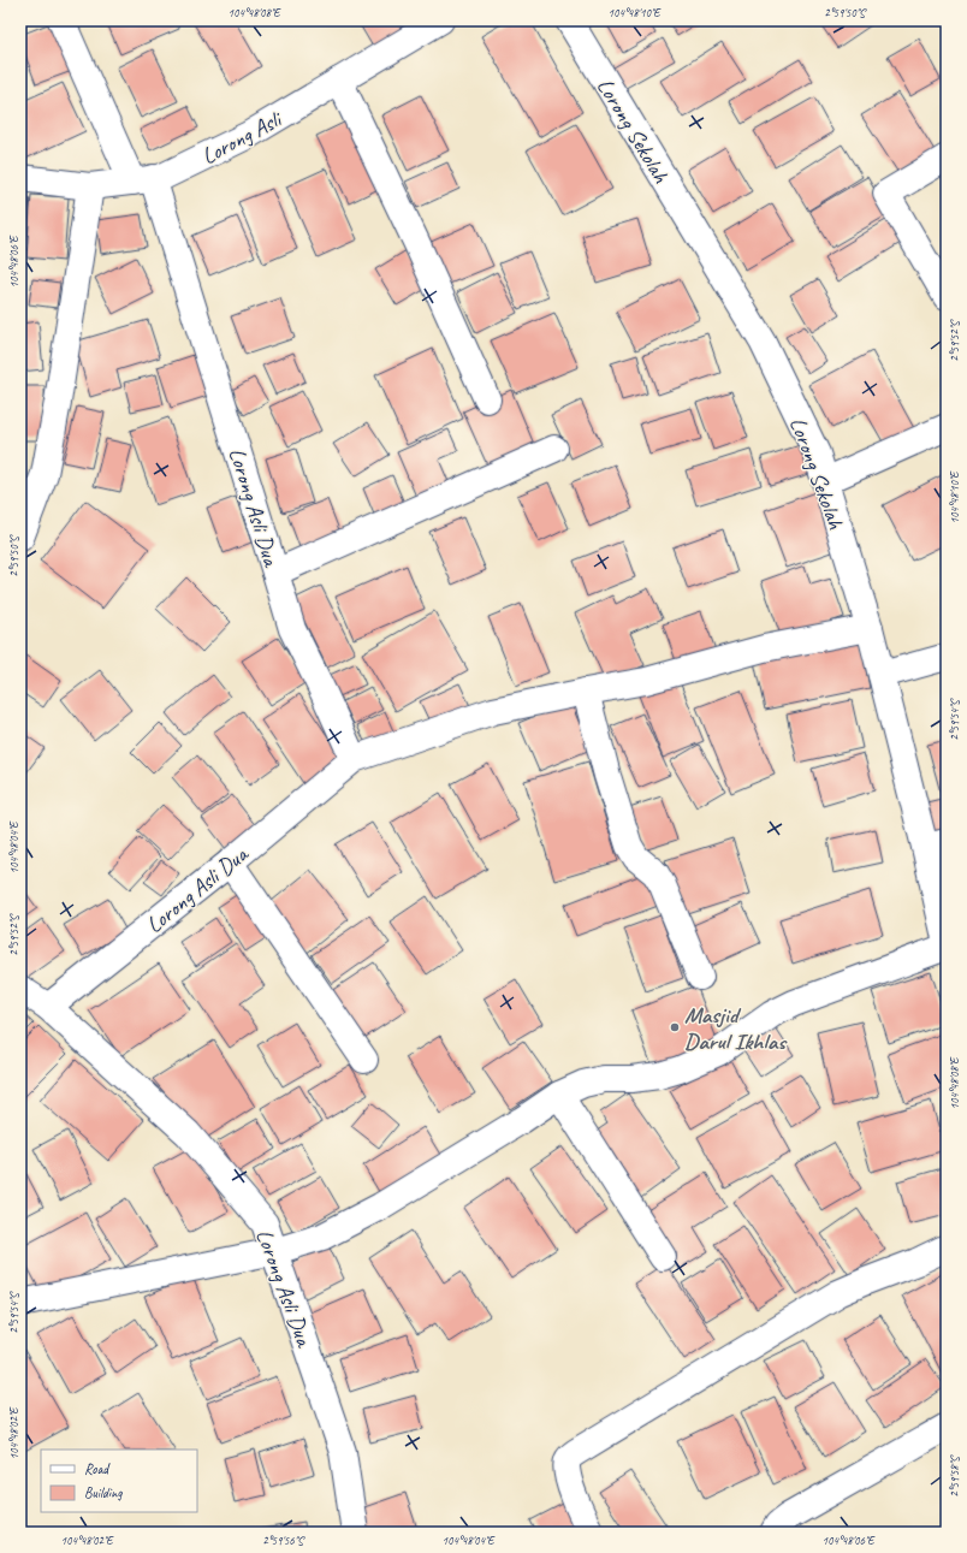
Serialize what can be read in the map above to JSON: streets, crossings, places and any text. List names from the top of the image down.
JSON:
{
  "streets": {
    "street": ["Lorong Sekolah", "Lorong Asli", "Lorong Asli Dua"]
  },
  "crossings": [
    ["Lorong Asli", "Lorong Asli Dua"]
  ],
  "places": ["Masjid Darul Ikhlas"],
  "legend": ["Road", "Building"],
  "coordinates": [
    "104°48'08\"E",
    "104°48'10\"E",
    "2°59'50\"S",
    "104°48'06\"E",
    "2°59'52\"S",
    "2°59'54\"S",
    "104°48'04\"E",
    "104°48'02\"E",
    "2°59'58\"S",
    "2°59'56\"S"
  ]
}
